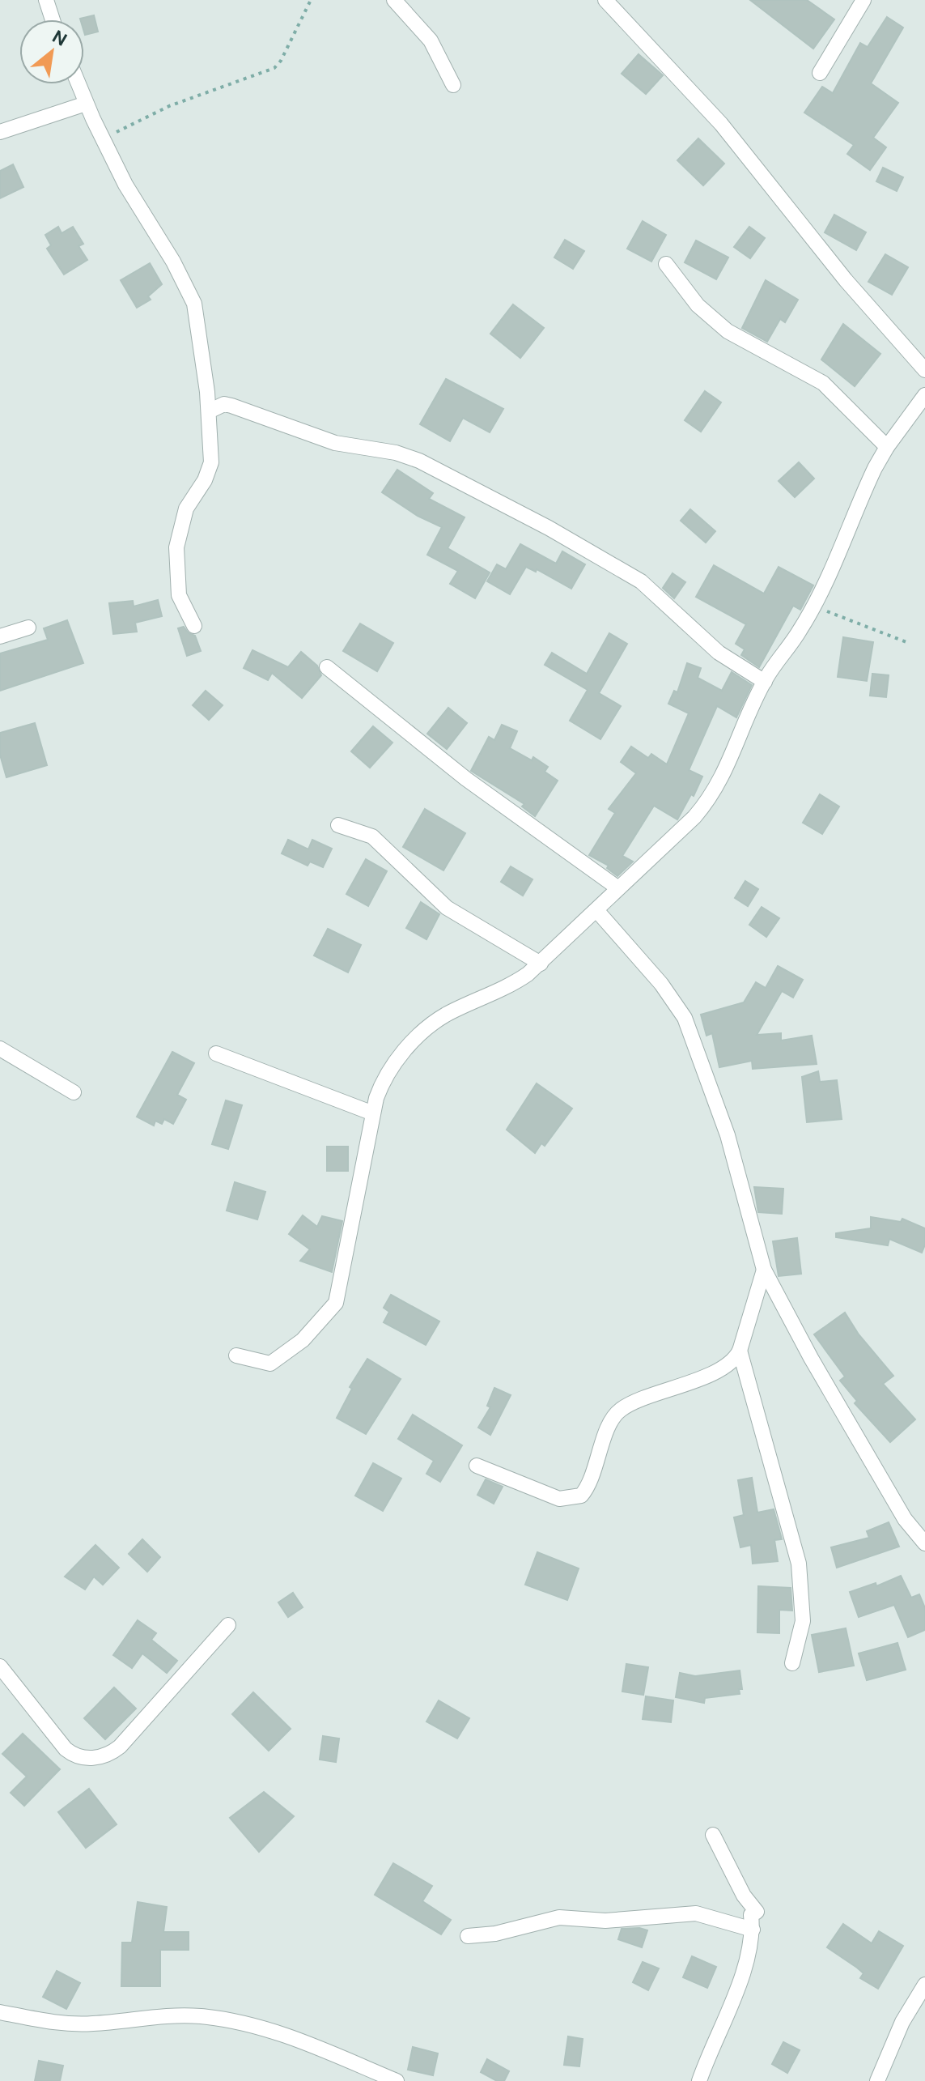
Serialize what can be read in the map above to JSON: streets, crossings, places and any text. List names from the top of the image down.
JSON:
{
  "north": "top right"
}
